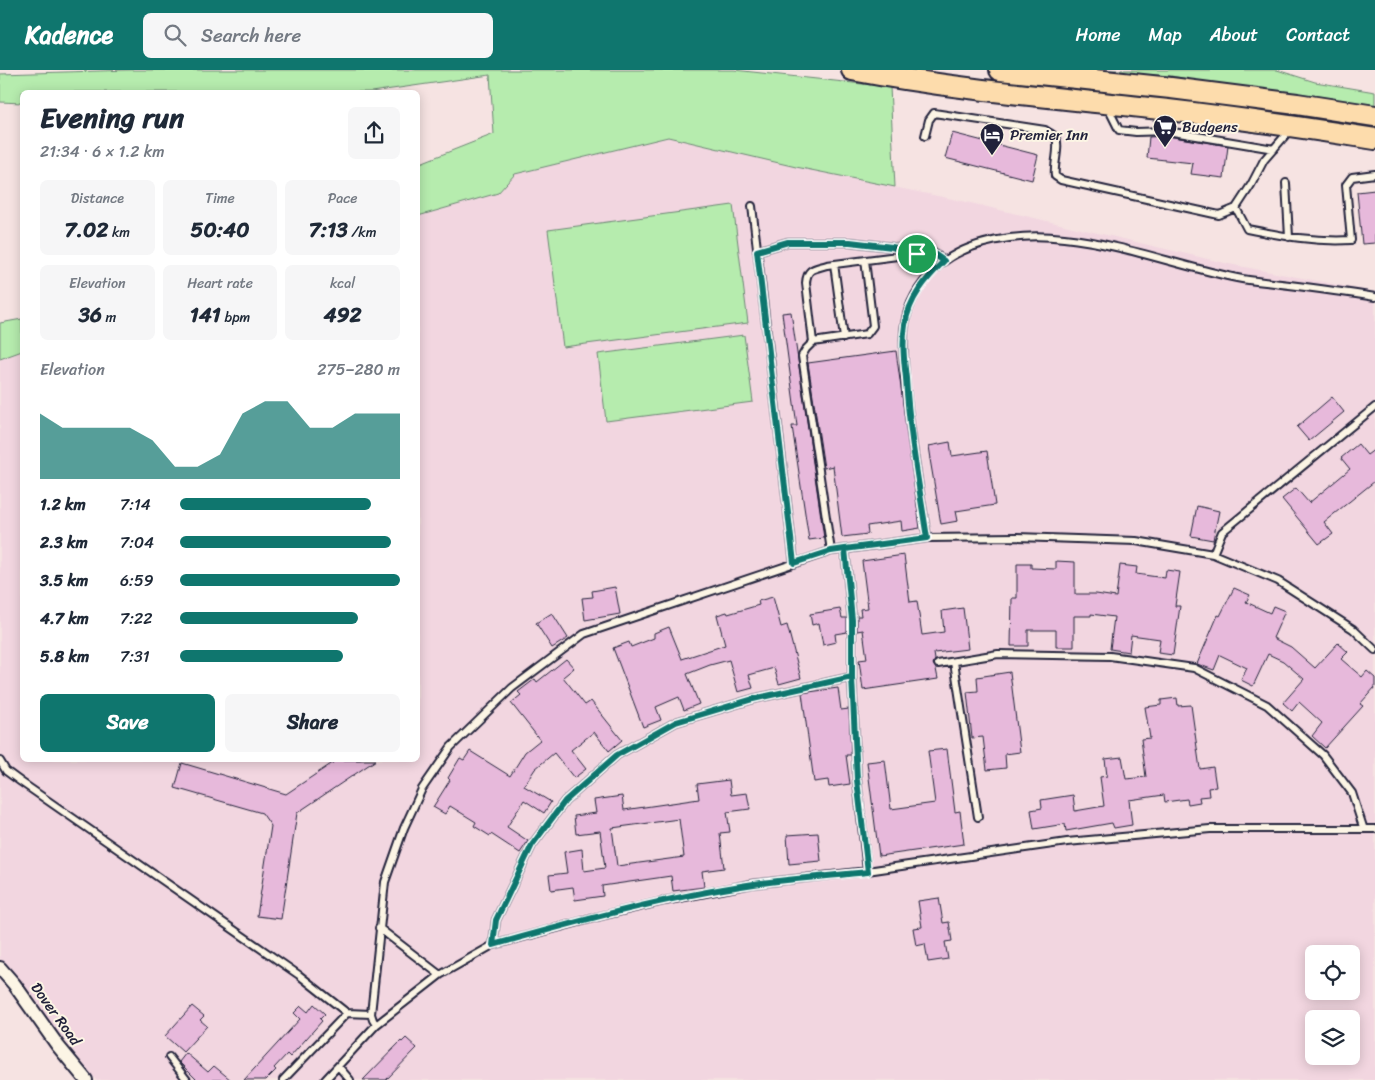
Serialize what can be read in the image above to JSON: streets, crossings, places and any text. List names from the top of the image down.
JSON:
{
  "streets": {
    "street": ["Dover Road"]
  },
  "places": {
    "supermarket": ["Budgens"],
    "hotel": ["Premier Inn"]
  },
  "page": {
    "header": "Kadence",
    "search": "Search here",
    "nav": [
      "Home",
      "Map",
      "About",
      "Contact"
    ],
    "heading": ["Evening run", "21:34 · 6 × 1.2 km"],
    "stats": [
      ["Distance", "7.02 km"],
      ["Time", "50:40"],
      ["Pace", "7:13 /km"],
      ["Elevation", "36 m"],
      ["Heart rate", "141 bpm"],
      ["kcal", "492"]
    ],
    "chart": ["Elevation", "275–280 m"],
    "list": [
      {
        "name": "1.2 km",
        "note": "7:14"
      },
      {
        "name": "2.3 km",
        "note": "7:04"
      },
      {
        "name": "3.5 km",
        "note": "6:59"
      },
      {
        "name": "4.7 km",
        "note": "7:22"
      },
      {
        "name": "5.8 km",
        "note": "7:31"
      }
    ],
    "buttons": ["Save", "Share"]
  }
}
